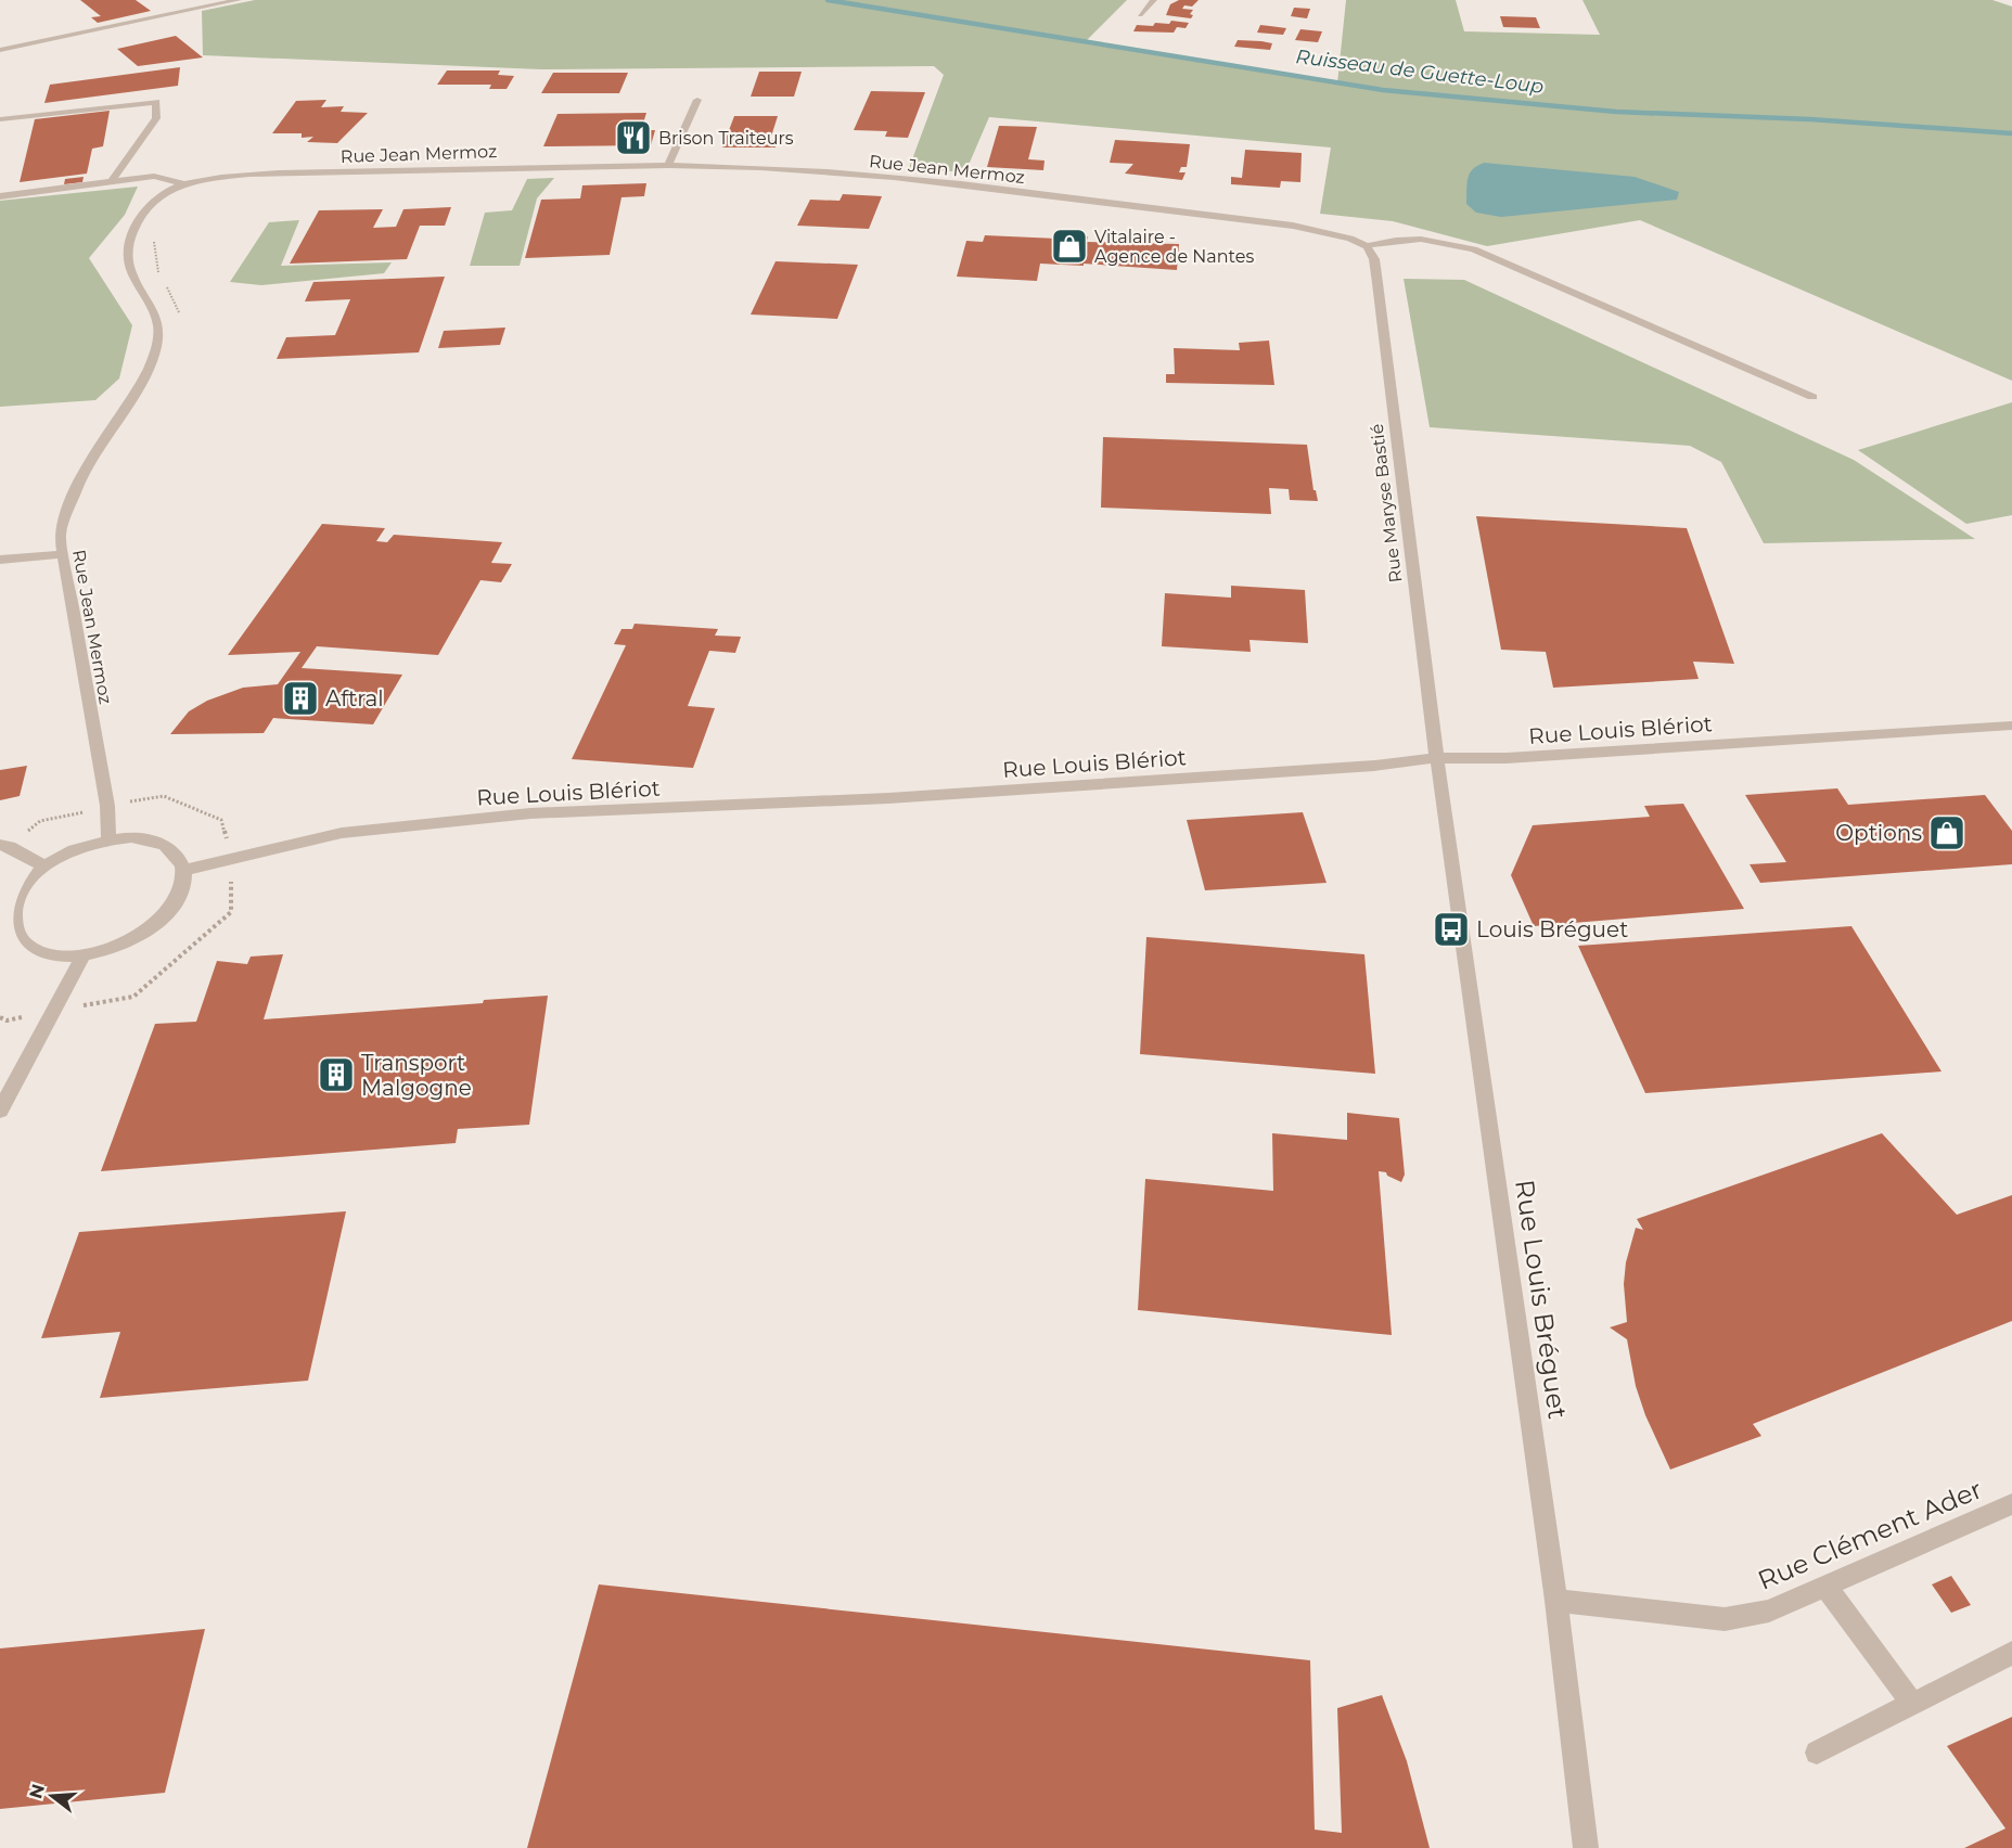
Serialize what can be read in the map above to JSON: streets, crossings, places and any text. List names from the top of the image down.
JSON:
{
  "streets": {
    "street": [
      "Rue Jean Mermoz",
      "Rue Maryse Bastié",
      "Rue Louis Blériot",
      "Rue Louis Bréguet",
      "Rue Clément Ader"
    ]
  },
  "crossings": [
    ["Rue Jean Mermoz", "Rue Maryse Bastié"],
    ["Rue Jean Mermoz", "Rue Louis Blériot"],
    ["Rue Maryse Bastié", "Rue Louis Blériot"],
    ["Rue Maryse Bastié", "Rue Louis Bréguet"],
    ["Rue Louis Blériot", "Rue Louis Bréguet"],
    ["Rue Louis Bréguet", "Rue Clément Ader"]
  ],
  "water": ["Ruisseau de Guette-Loup"],
  "places": {
    "restaurant": ["Brison Traiteurs"],
    "shop": ["Vitalaire - Agence de Nantes", "Options"],
    "building": ["Aftral", "Transport Malgogne"],
    "bus stop": ["Louis Bréguet"]
  },
  "north": "left"
}
